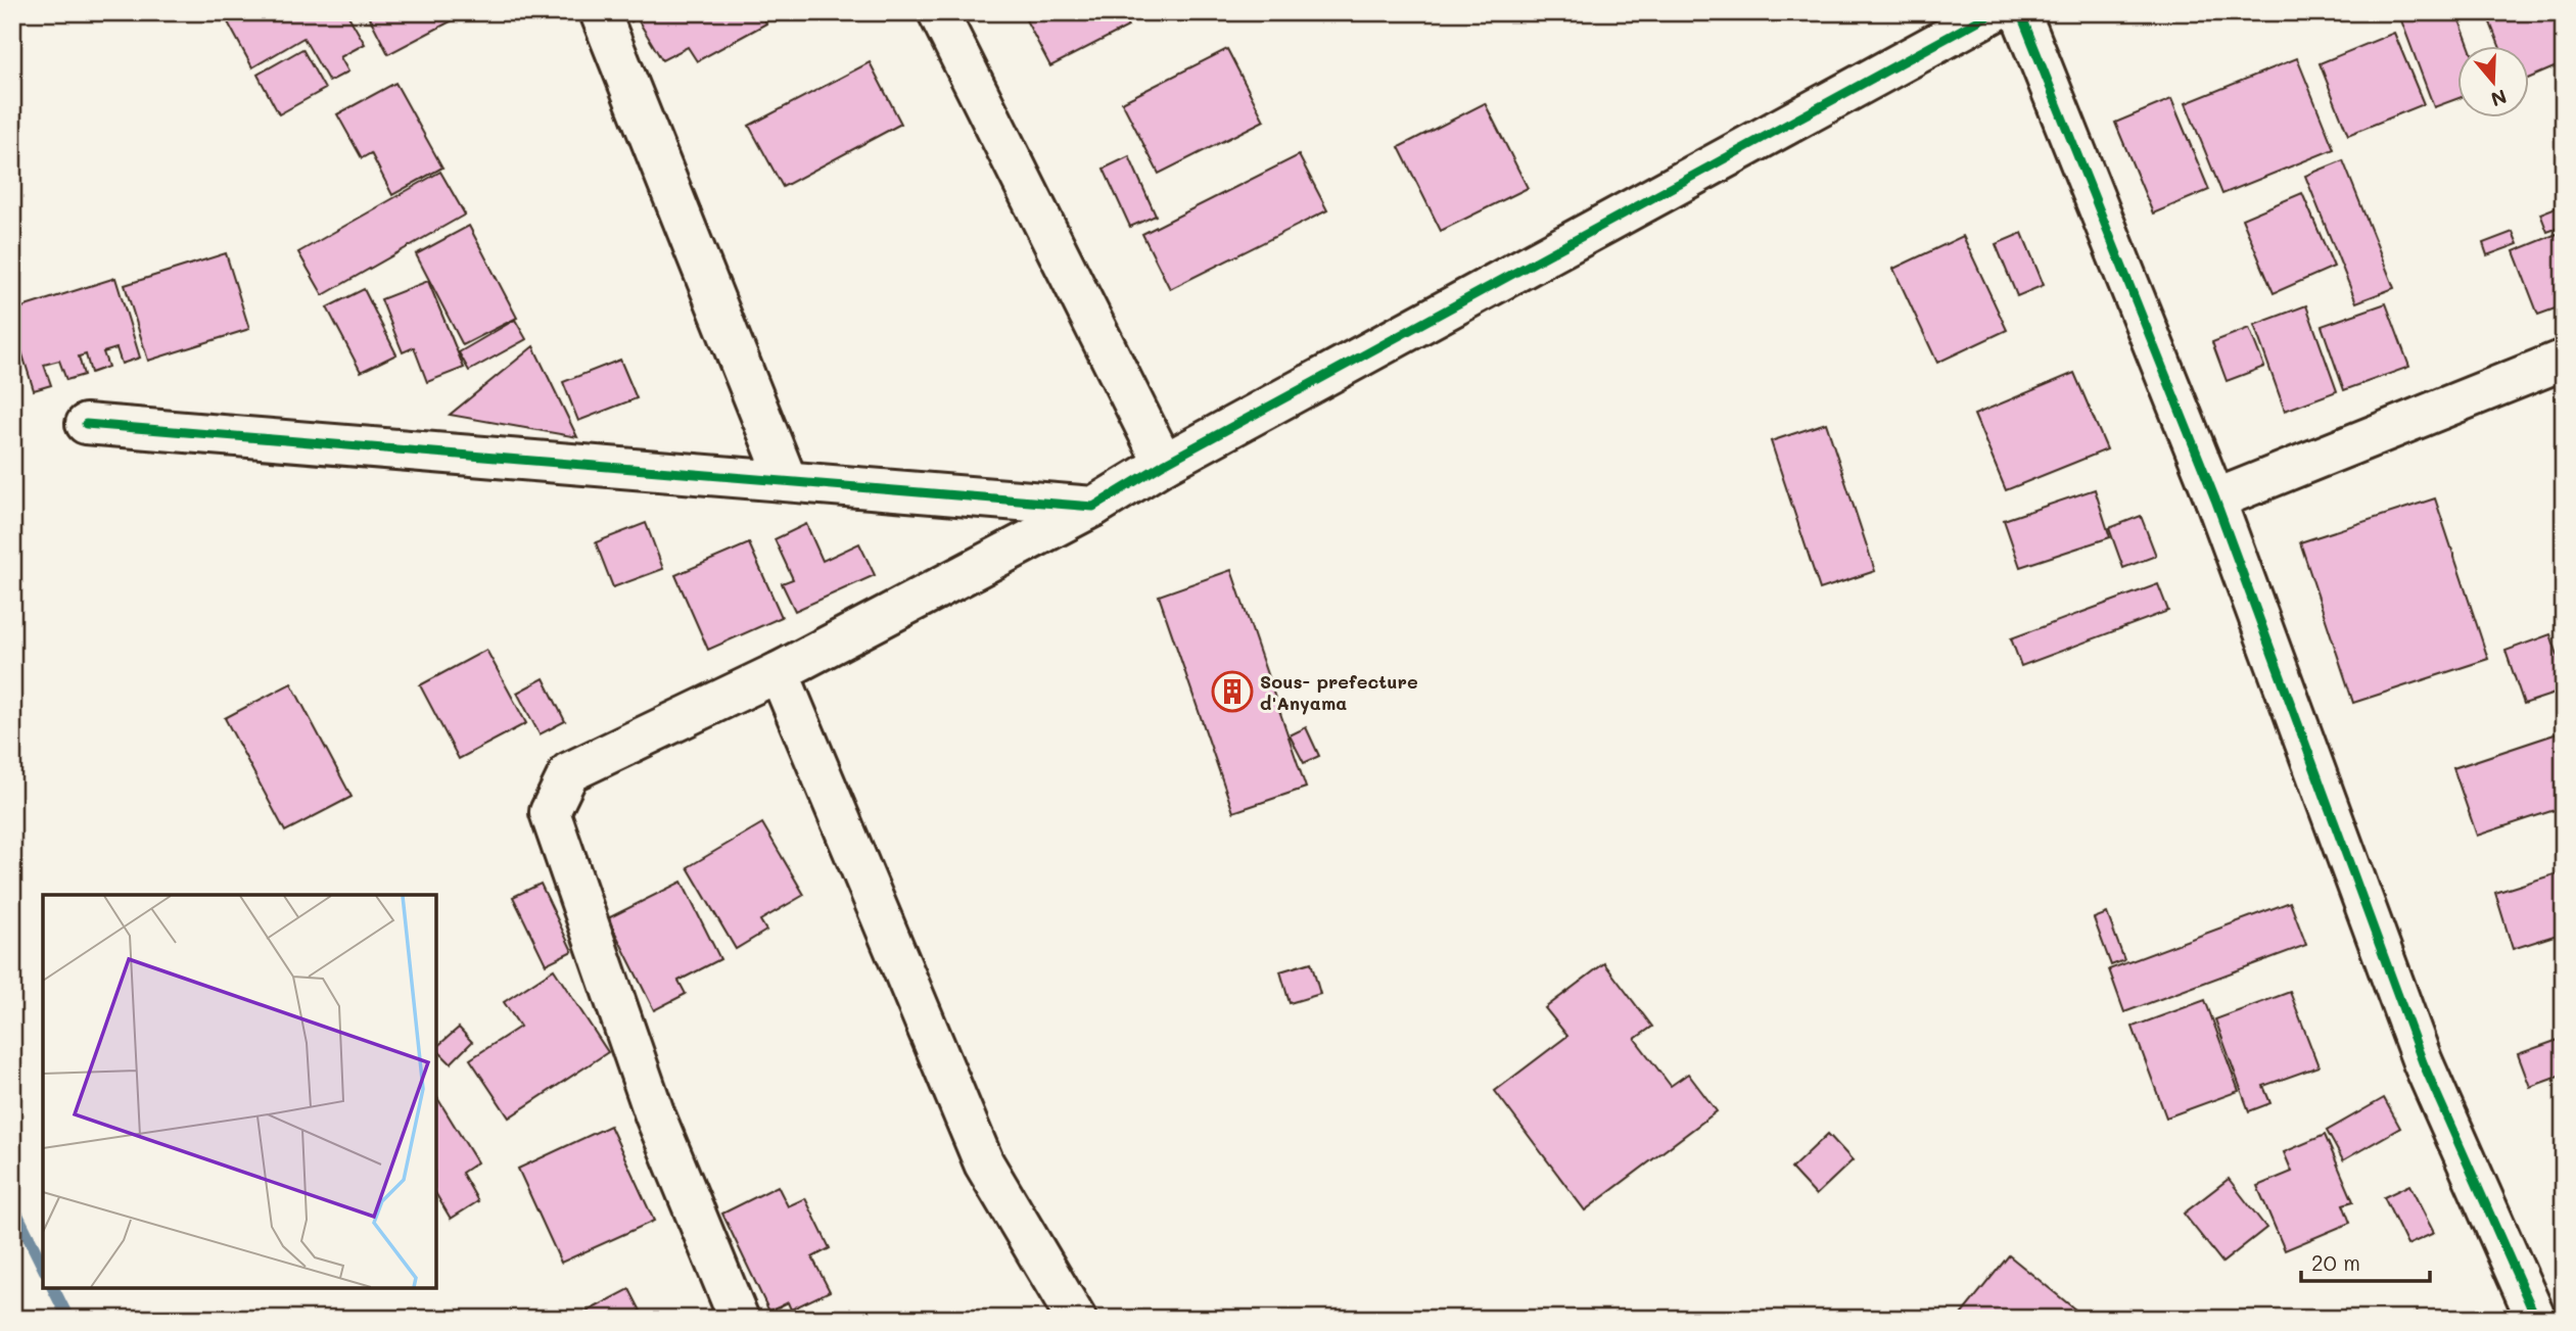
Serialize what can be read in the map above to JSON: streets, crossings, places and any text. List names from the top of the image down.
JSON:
{
  "places": {
    "building": ["Sous- prefecture d'Anyama"]
  },
  "scale_bar": "20 m",
  "north": "bottom"
}
